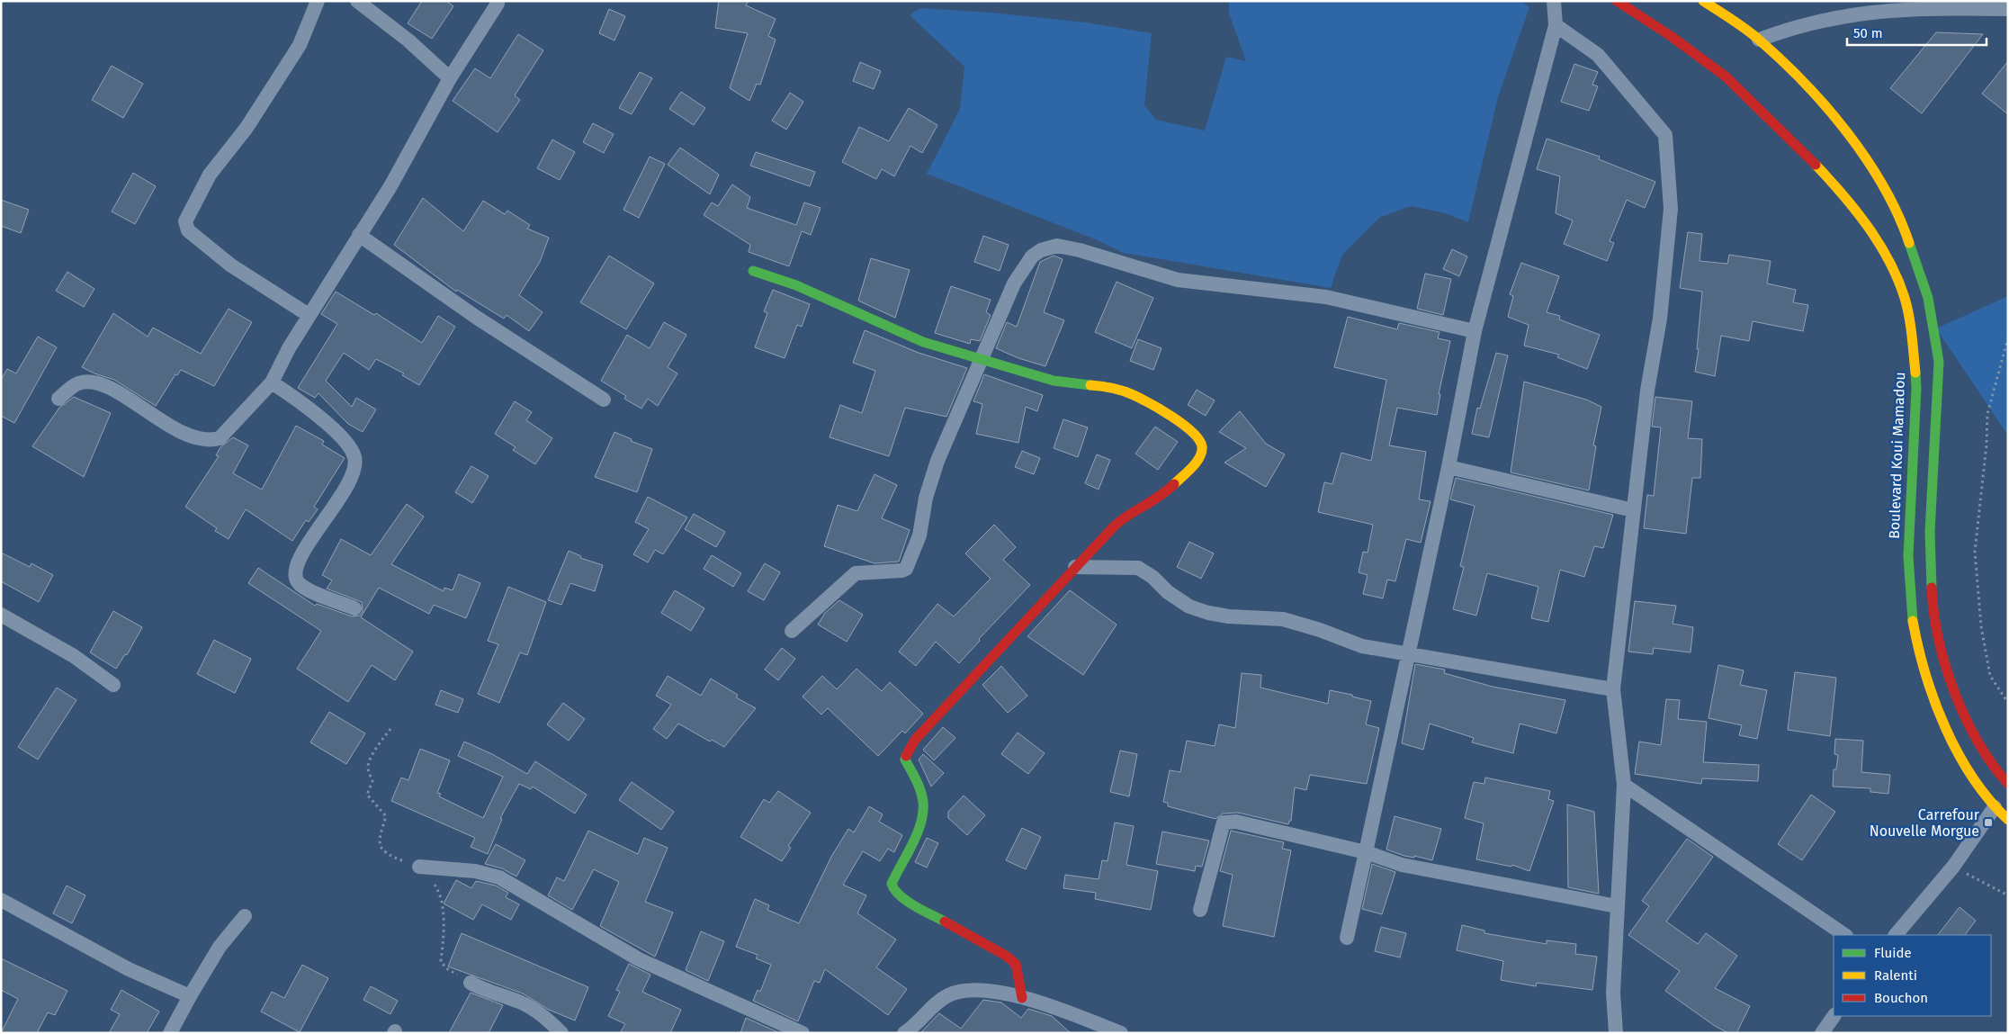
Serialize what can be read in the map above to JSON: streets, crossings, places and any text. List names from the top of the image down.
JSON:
{
  "streets": {
    "main road": ["Boulevard Koui Mamadou"]
  },
  "places": {
    "transit": ["Carrefour Nouvelle Morgue"]
  },
  "legend": ["Fluide", "Ralenti", "Bouchon"],
  "scale_bar": "50 m"
}
